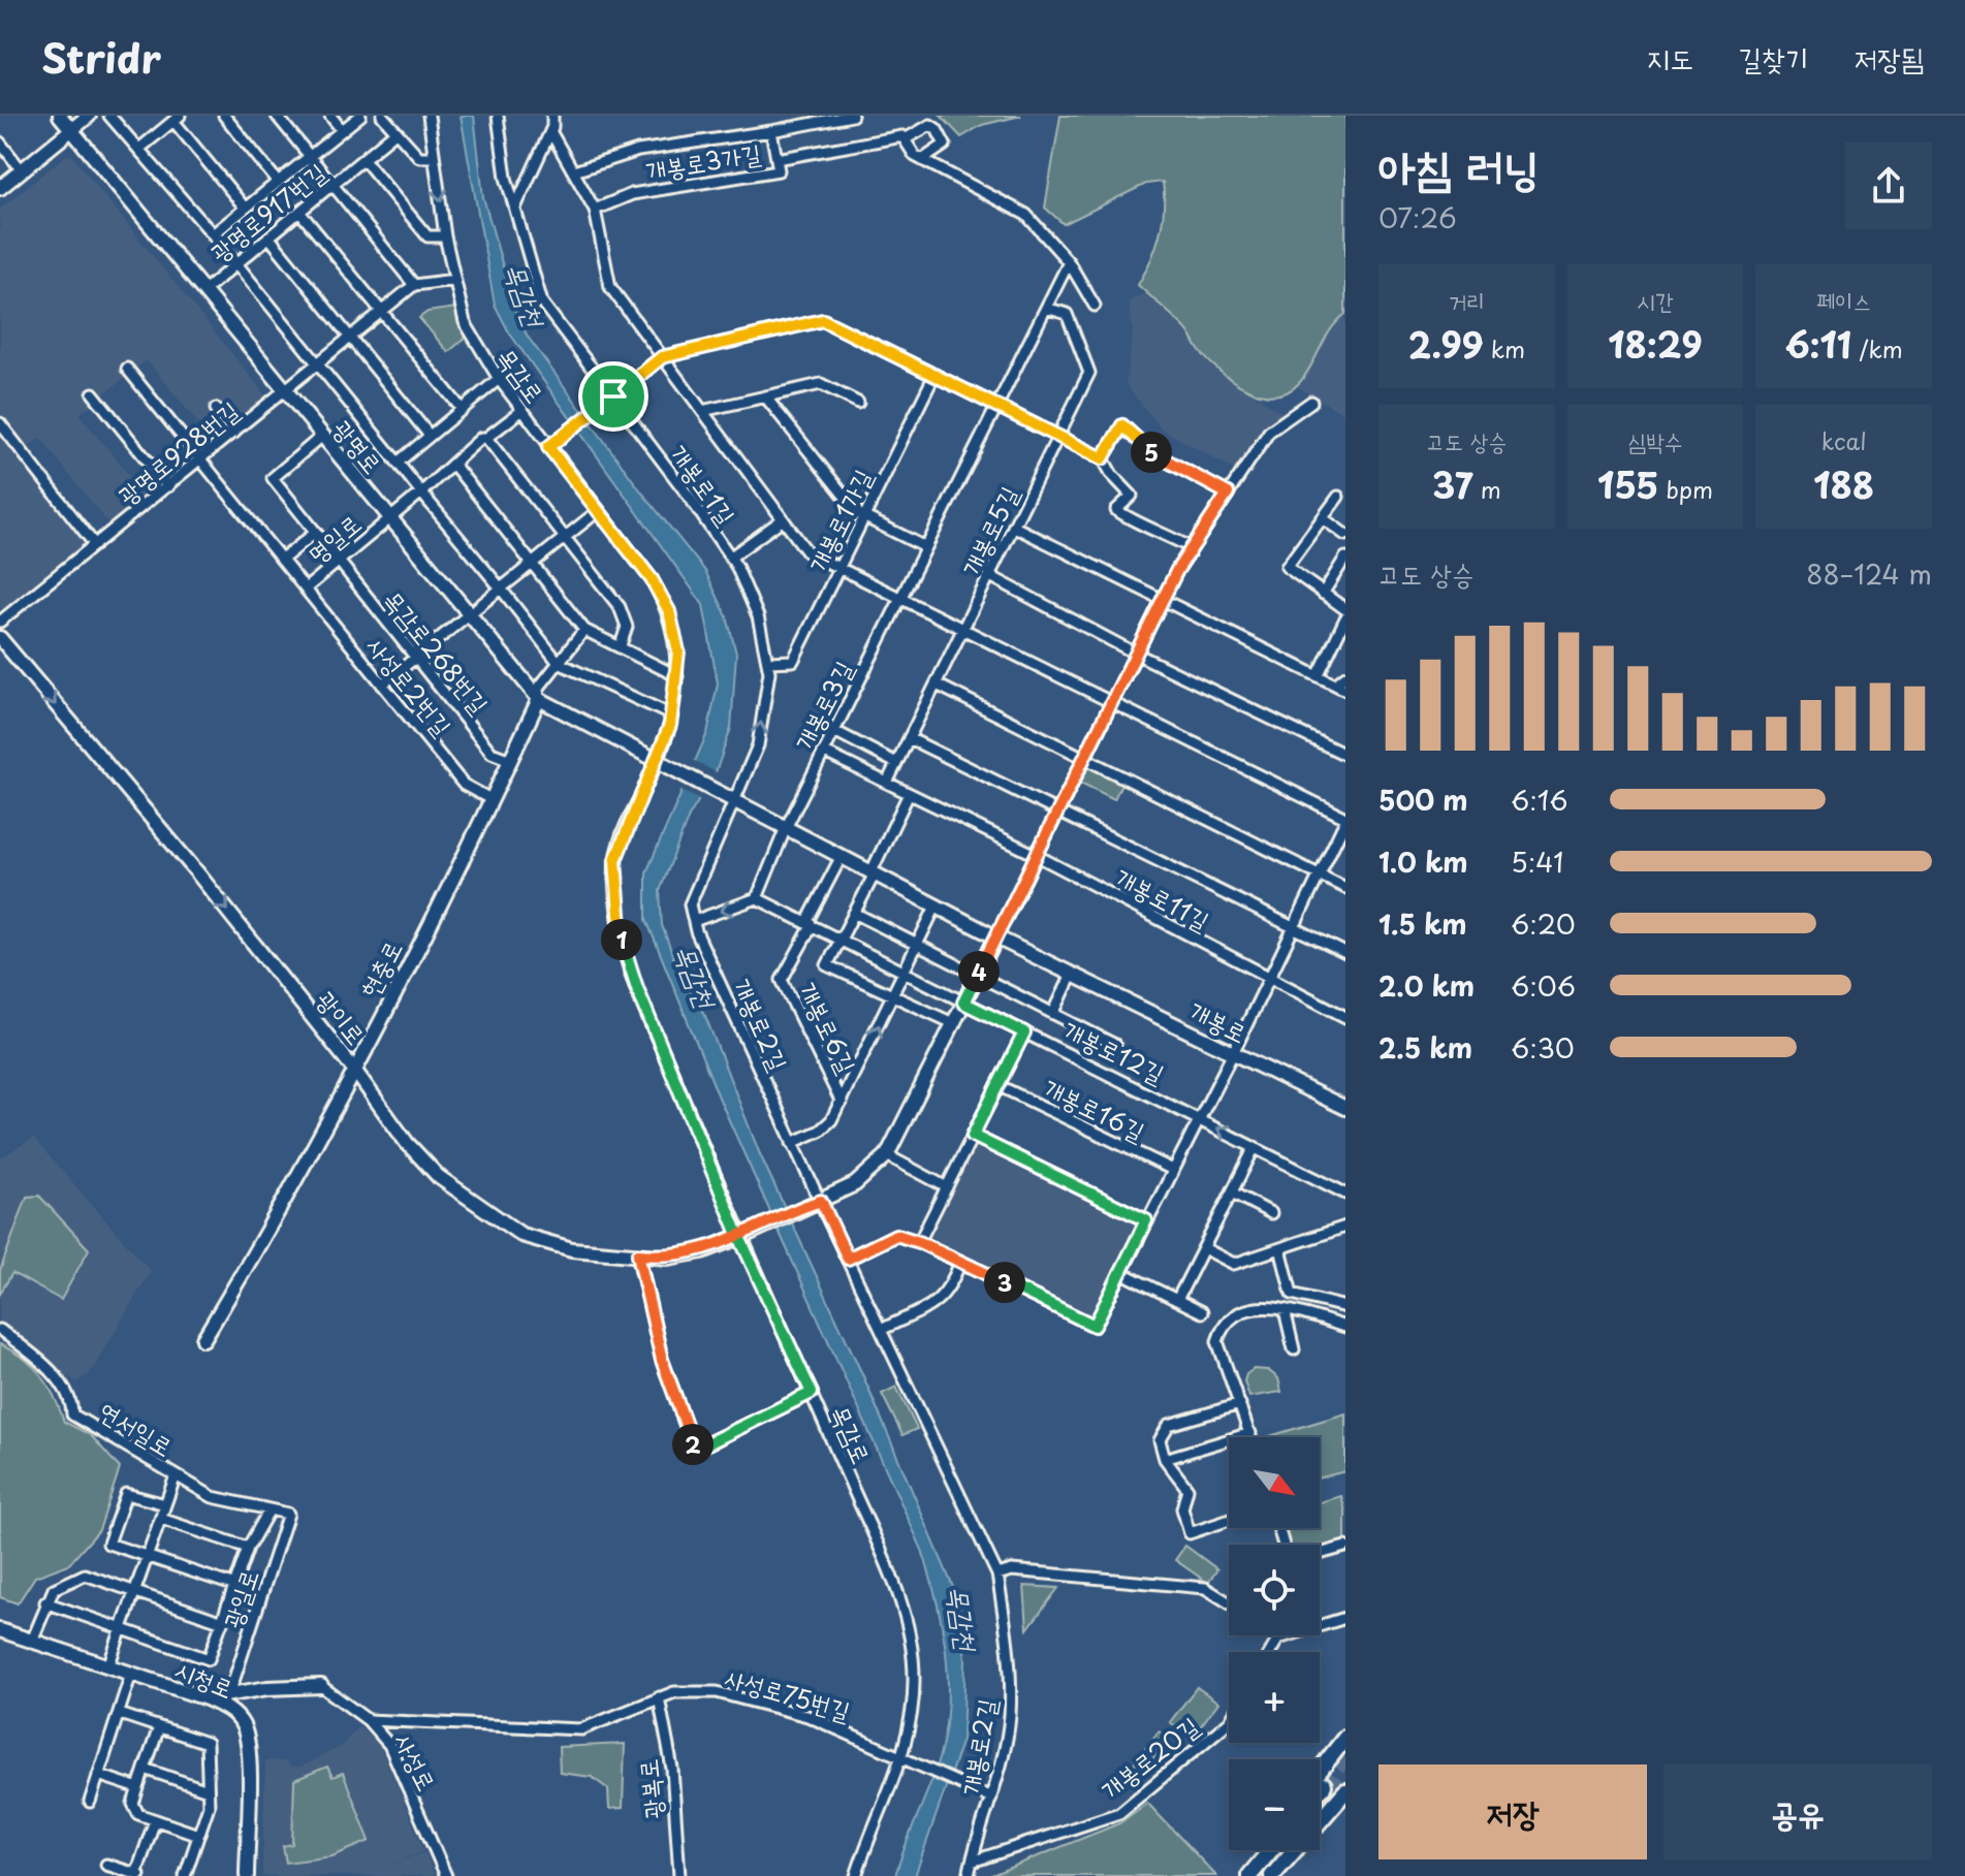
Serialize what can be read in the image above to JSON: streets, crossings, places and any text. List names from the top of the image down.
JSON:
{
  "streets": {
    "main road": [
      "광명로",
      "현충로",
      "광이로",
      "개봉로",
      "시청로"
    ],
    "street": [
      "개봉로3가길",
      "광명로917번길",
      "목감로",
      "광명로928번길",
      "개봉로1길",
      "개봉로1가길",
      "개봉로5길",
      "명일로",
      "목감로268번길",
      "사성로2번길",
      "개봉로3길",
      "개봉로11길",
      "개봉로2길",
      "개봉로6길",
      "개봉로12길",
      "개봉로16길",
      "연서일로",
      "광일로",
      "사성로75번길",
      "개봉로20길",
      "사성로",
      "광복로"
    ]
  },
  "crossings": [
    ["광명로917번길", "광명로"],
    ["목감로", "광명로"],
    ["목감로", "명일로"],
    ["목감로", "광이로"],
    ["목감로", "개봉로"],
    ["목감로", "사성로75번길"],
    ["광명로", "광명로928번길"],
    ["광명로", "명일로"],
    ["광명로", "목감로268번길"],
    ["광명로", "현충로"],
    ["광명로", "개봉로"],
    ["광명로928번길", "사성로2번길"],
    ["개봉로1길", "개봉로1가길"],
    ["개봉로1길", "개봉로"],
    ["개봉로1길", "개봉로2길"],
    ["개봉로5길", "개봉로3길"],
    ["개봉로5길", "개봉로11길"],
    ["명일로", "목감로268번길"],
    ["명일로", "사성로2번길"],
    ["목감로268번길", "현충로"],
    ["사성로2번길", "현충로"],
    ["개봉로3길", "개봉로11길"],
    ["개봉로3길", "개봉로"],
    ["현충로", "광이로"],
    ["개봉로", "개봉로2길"],
    ["개봉로", "개봉로6길"],
    ["개봉로2길", "사성로75번길"],
    ["개봉로2길", "개봉로20길"],
    ["연서일로", "광일로"],
    ["연서일로", "시청로"],
    ["사성로75번길", "사성로"],
    ["사성로75번길", "광복로"]
  ],
  "one_way": ["광이로"],
  "water": ["목감천"],
  "north": "bottom right",
  "page": {
    "header": "Stridr",
    "nav": ["지도", "길찾기", "저장됨"],
    "heading": ["아침 러닝", "07:26"],
    "stats": [
      ["거리", "2.99 km"],
      ["시간", "18:29"],
      ["페이스", "6:11 /km"],
      ["고도 상승", "37 m"],
      ["심박수", "155 bpm"],
      ["kcal", "188"]
    ],
    "pins": [
      "5",
      "1",
      "4",
      "3",
      "2"
    ],
    "chart": ["고도 상승", "88–124 m"],
    "list": [
      {
        "name": "500 m",
        "note": "6:16"
      },
      {
        "name": "1.0 km",
        "note": "5:41"
      },
      {
        "name": "1.5 km",
        "note": "6:20"
      },
      {
        "name": "2.0 km",
        "note": "6:06"
      },
      {
        "name": "2.5 km",
        "note": "6:30"
      }
    ],
    "map_buttons": ["+", "−"],
    "buttons": ["저장", "공유"]
  }
}
